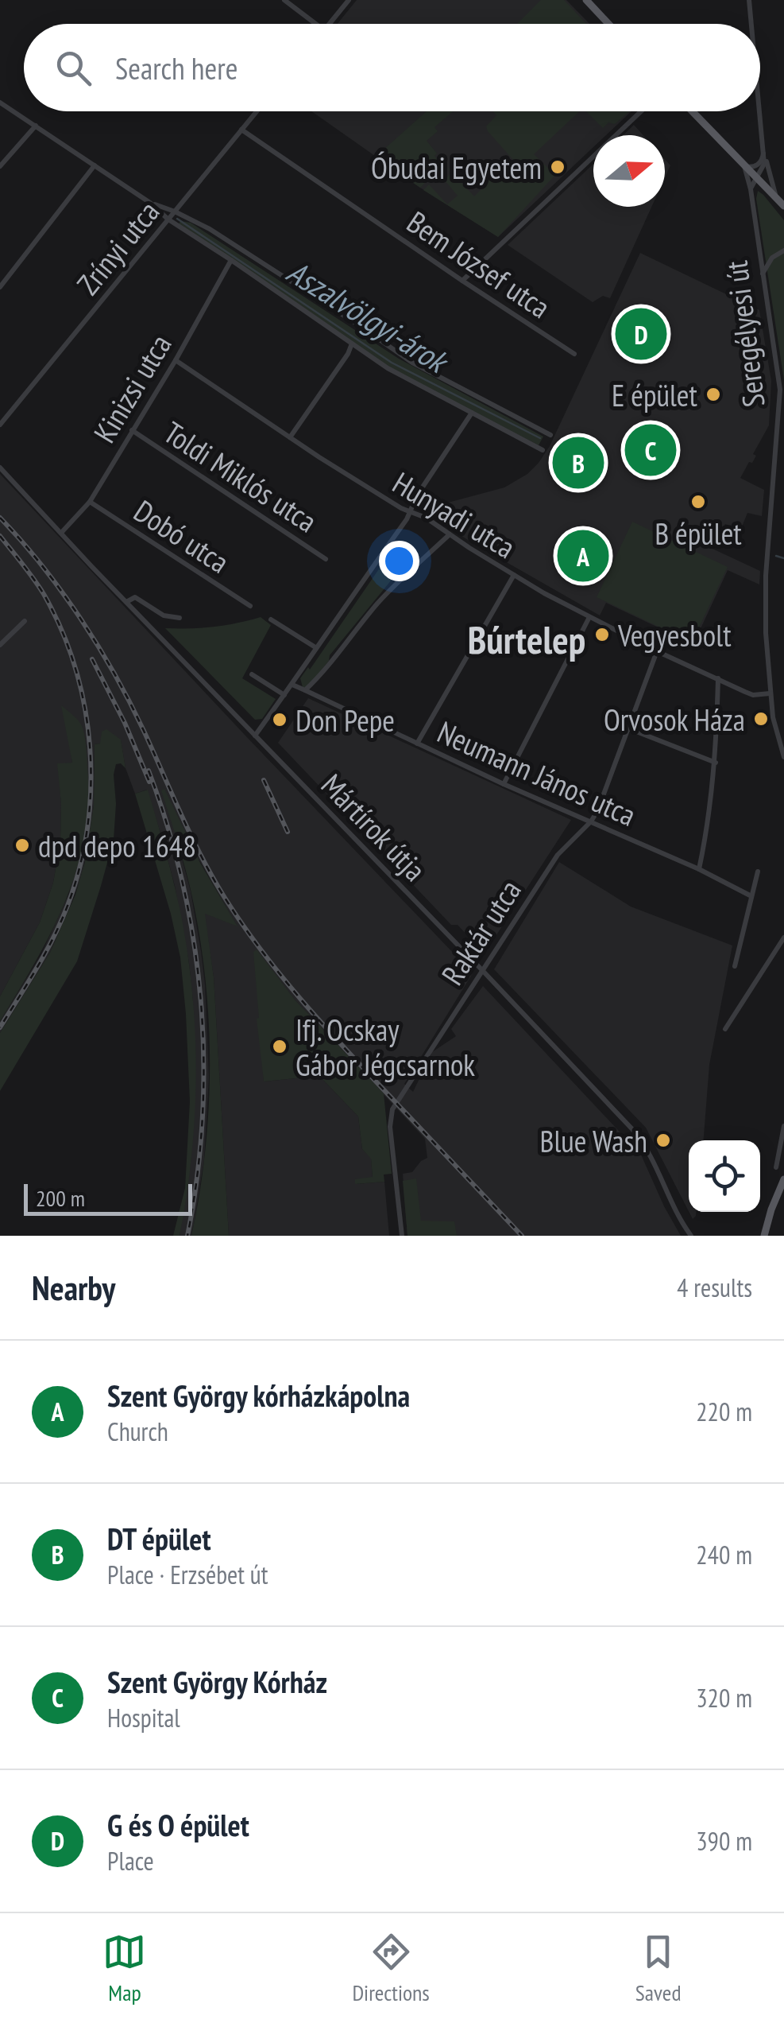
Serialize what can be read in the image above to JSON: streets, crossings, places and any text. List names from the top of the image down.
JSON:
{
  "streets": {
    "street": [
      "Zrínyi utca",
      "Bem József utca",
      "Seregélyesi út",
      "Kinizsi utca",
      "Toldi Miklós utca",
      "Hunyadi utca",
      "Dobó utca",
      "Neumann János utca",
      "Mártírok útja",
      "Raktár utca"
    ]
  },
  "crossings": [
    ["Zrínyi utca", "Bem József utca"],
    ["Seregélyesi út", "Hunyadi utca"],
    ["Kinizsi utca", "Toldi Miklós utca"],
    ["Kinizsi utca", "Hunyadi utca"],
    ["Kinizsi utca", "Dobó utca"],
    ["Kinizsi utca", "Mártírok útja"],
    ["Neumann János utca", "Raktár utca"],
    ["Mártírok útja", "Raktár utca"]
  ],
  "districts": ["Búrtelep"],
  "water": ["Aszalvölgyi-árok"],
  "places": [
    "Óbudai Egyetem",
    "E épület",
    "B épület",
    "Vegyesbolt",
    "Orvosok Háza",
    "Don Pepe",
    "dpd depo 1648",
    "Ifj. Ocskay Gábor Jégcsarnok",
    "Blue Wash"
  ],
  "scale_bar": "200 m",
  "north": "right",
  "page": {
    "search": "Search here",
    "pins": [
      "D",
      "C",
      "B",
      "A"
    ],
    "scale": "200 m",
    "heading": ["Nearby", "4 results"],
    "list": [
      {
        "mark": "A",
        "name": "Szent György kórházkápolna",
        "note": "Church",
        "value": "220 m"
      },
      {
        "mark": "B",
        "name": "DT épület",
        "note": "Place · Erzsébet út",
        "value": "240 m"
      },
      {
        "mark": "C",
        "name": "Szent György Kórház",
        "note": "Hospital",
        "value": "320 m"
      },
      {
        "mark": "D",
        "name": "G és O épület",
        "note": "Place",
        "value": "390 m"
      }
    ],
    "nav": ["Map", "Directions", "Saved"]
  }
}
